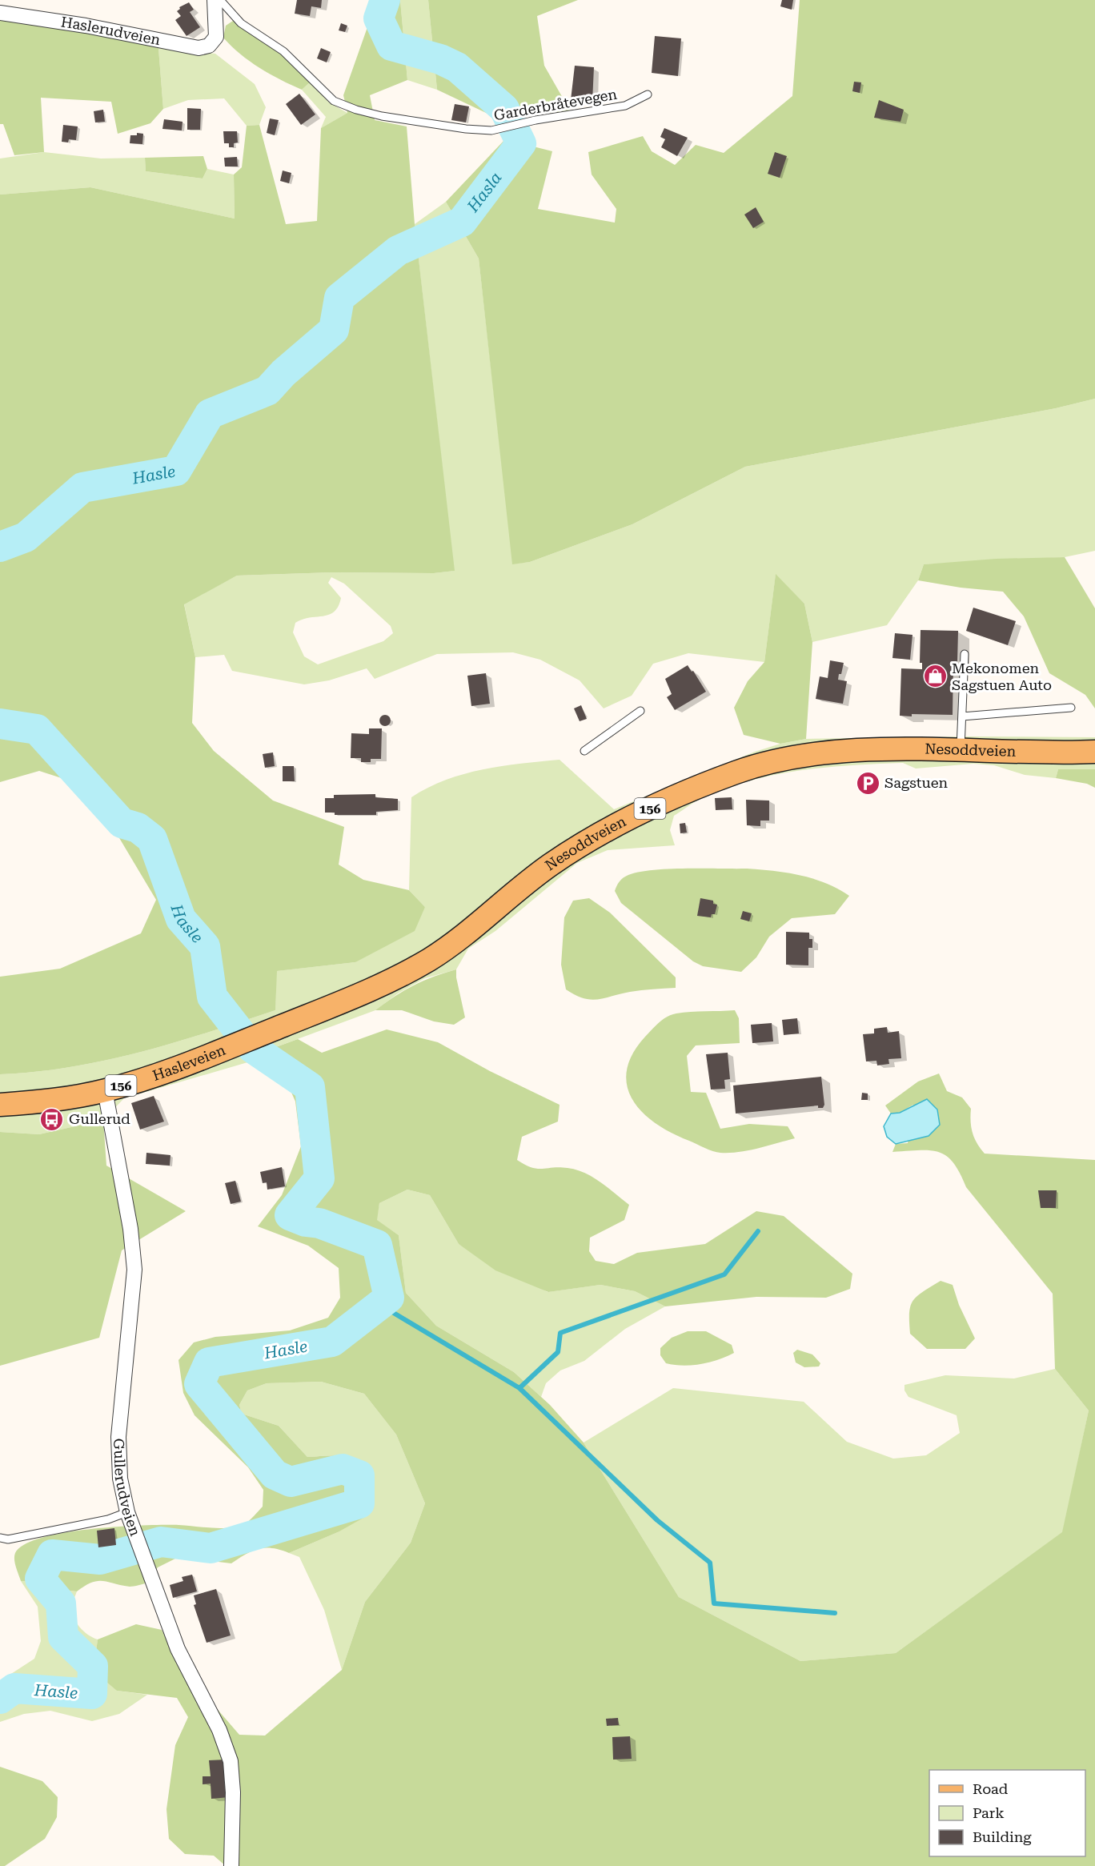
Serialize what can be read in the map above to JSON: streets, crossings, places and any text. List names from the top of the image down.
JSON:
{
  "streets": {
    "main road": ["Nesoddveien", "156", "Hasleveien"],
    "street": ["Haslerudveien", "Gullerudveien"],
    "lane": ["Garderbråtevegen"]
  },
  "crossings": [
    ["Nesoddveien", "Hasleveien"],
    ["Hasleveien", "Gullerudveien"]
  ],
  "water": ["Hasla", "Hasle"],
  "places": {
    "shop": ["Mekonomen Sagstuen Auto"],
    "parking": ["Sagstuen"],
    "bus stop": ["Gullerud"]
  },
  "legend": ["Road", "Park", "Building"]
}
